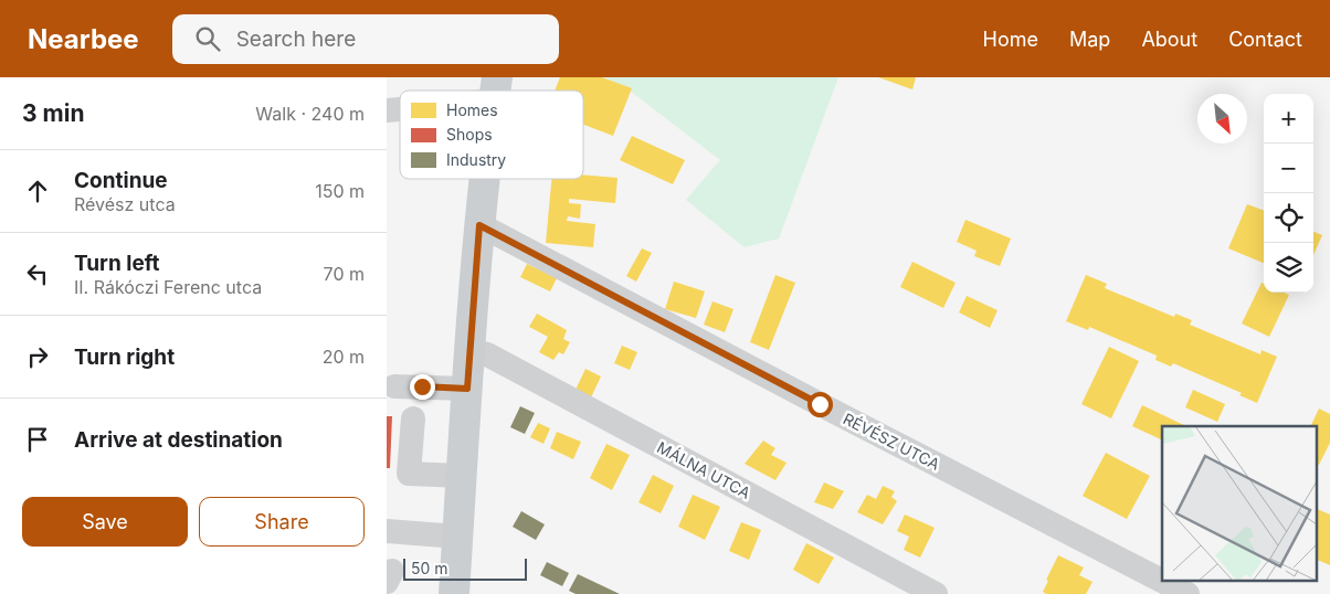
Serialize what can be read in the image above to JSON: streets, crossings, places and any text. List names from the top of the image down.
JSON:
{
  "streets": {
    "street": ["RÉVÉSZ UTCA", "MÁLNA UTCA"]
  },
  "legend": ["Homes", "Shops", "Industry"],
  "scale_bar": "50 m",
  "north": "bottom right",
  "page": {
    "header": "Nearbee",
    "search": "Search here",
    "nav": [
      "Home",
      "Map",
      "About",
      "Contact"
    ],
    "heading": ["3 min", "Walk · 240 m"],
    "map_buttons": ["+", "−"],
    "list": [
      ["Continue", "Révész utca", "150 m"],
      ["Turn left", "II. Rákóczi Ferenc utca", "70 m"],
      ["Turn right", "20 m"],
      "Arrive at destination"
    ],
    "buttons": ["Save", "Share"],
    "scale": "50 m"
  }
}
